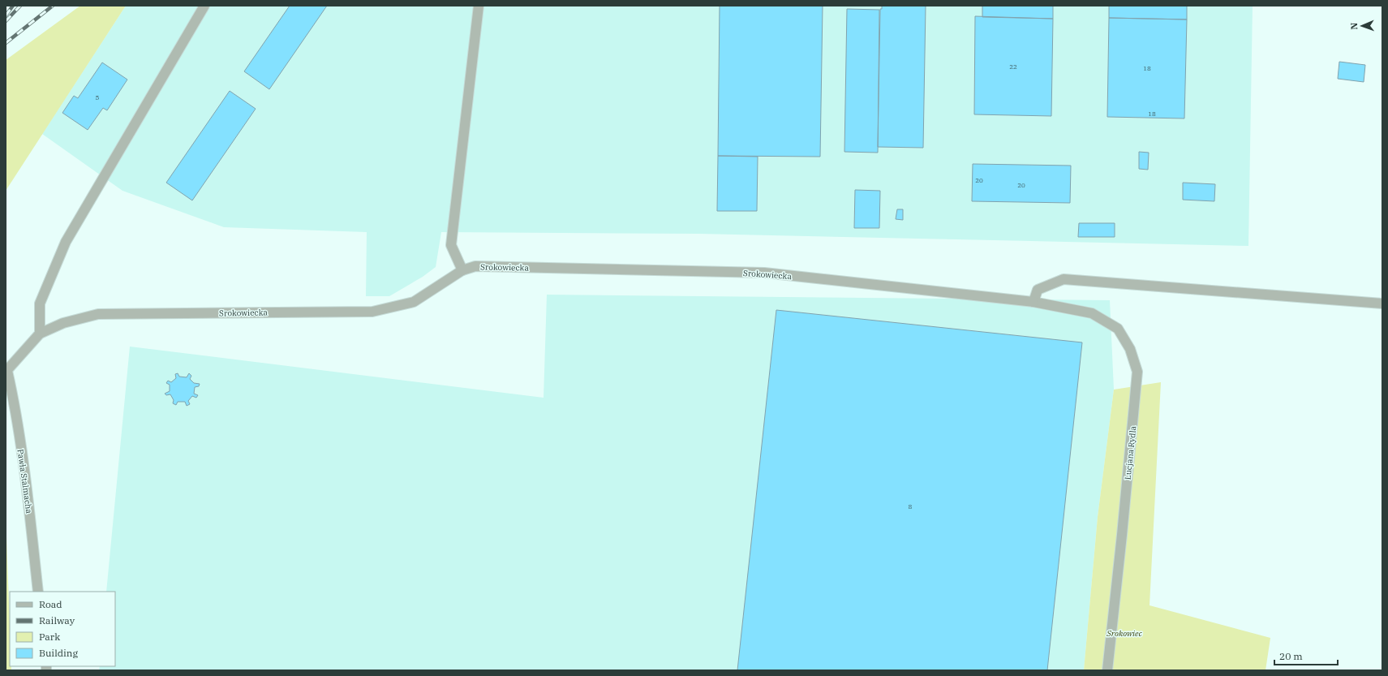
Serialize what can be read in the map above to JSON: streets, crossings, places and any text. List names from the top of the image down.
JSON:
{
  "streets": {
    "street": ["Srokowiecka", "Lucjana Rydla", "Pawła Stalmacha"]
  },
  "crossings": [
    ["Srokowiecka", "Lucjana Rydla"],
    ["Srokowiecka", "Pawła Stalmacha"]
  ],
  "parks": ["Srokowiec"],
  "house_numbers": [
    "22",
    "18",
    "5",
    "18",
    "20",
    "20",
    "8"
  ],
  "legend": [
    "Road",
    "Railway",
    "Park",
    "Building"
  ],
  "scale_bar": "20 m",
  "north": "left"
}
